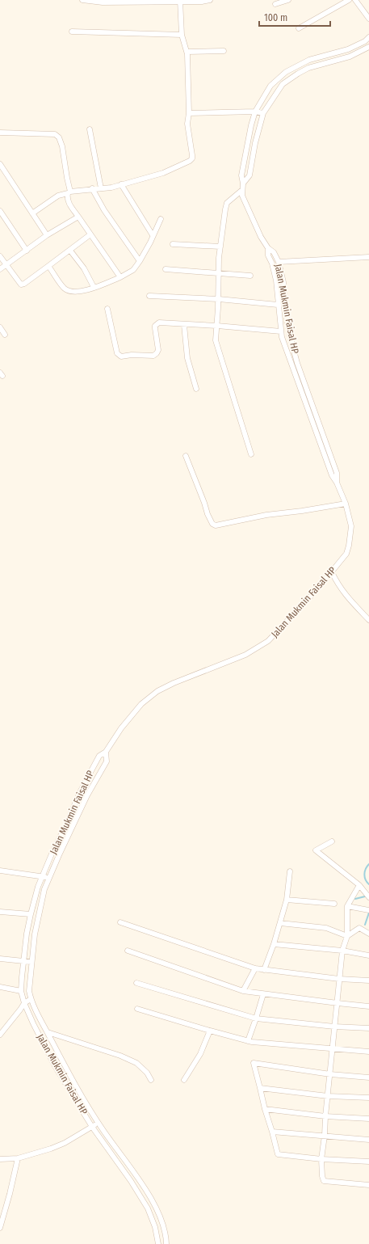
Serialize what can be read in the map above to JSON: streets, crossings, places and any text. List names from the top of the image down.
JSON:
{
  "streets": {
    "street": ["Jalan Mukmin Faisal HP"]
  },
  "scale_bar": "100 m"
}
